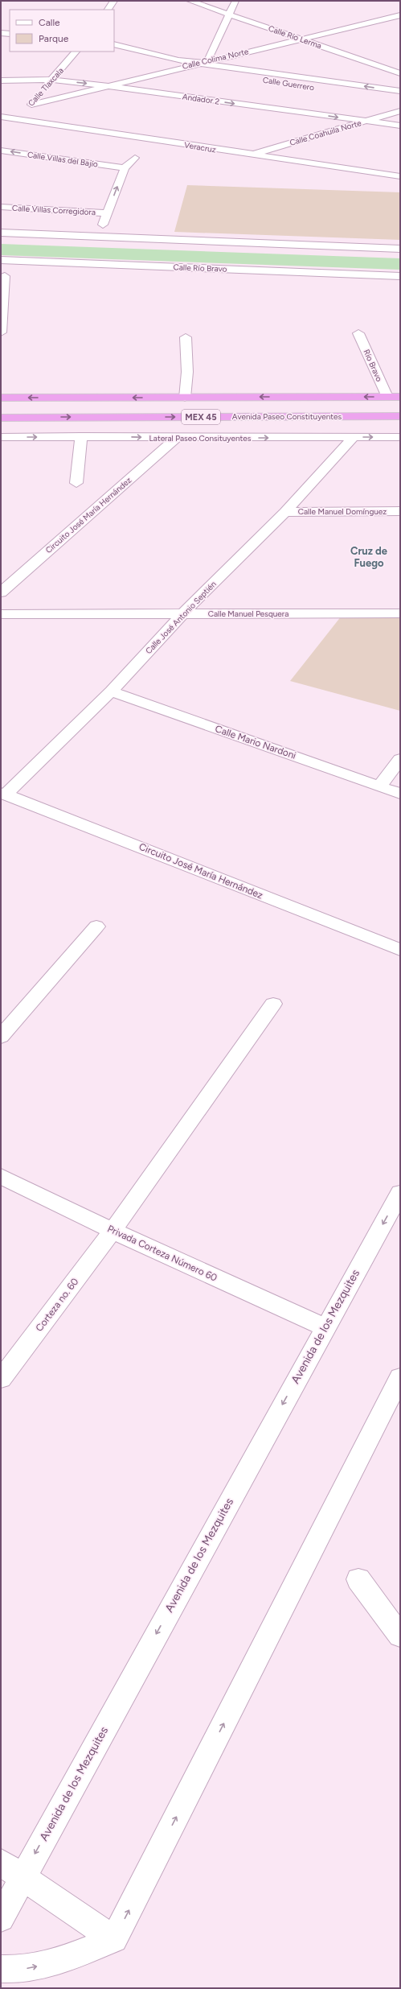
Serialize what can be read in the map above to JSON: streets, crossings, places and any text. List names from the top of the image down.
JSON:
{
  "streets": {
    "highway": ["Avenida Paseo Constituyentes", "MEX 45"],
    "street": [
      "Calle Río Lerma",
      "Calle Colima Norte",
      "Calle Guerrero",
      "Calle Tlaxcala",
      "Andador 2",
      "Calle Coahuila Norte",
      "Veracruz",
      "Calle Villas del Bajío",
      "Calle Villas Corregidora",
      "Calle Río Bravo",
      "Río Bravo",
      "Lateral Paseo Consituyentes",
      "Calle Manuel Domínguez",
      "Circuito José María Hernández",
      "Calle Manuel Pesquera",
      "Calle José Antonio Septién",
      "Calle Mario Nardoni",
      "Privada Corteza Número 60",
      "Corteza no. 60",
      "Avenida de los Mezquites"
    ]
  },
  "crossings": [
    ["Calle Río Lerma", "Calle Colima Norte"],
    ["Calle Colima Norte", "Calle Guerrero"],
    ["Calle Colima Norte", "Calle Tlaxcala"],
    ["Calle Colima Norte", "Andador 2"],
    ["Calle Tlaxcala", "Andador 2"],
    ["Calle Tlaxcala", "Veracruz"],
    ["Andador 2", "Calle Coahuila Norte"],
    ["Calle Coahuila Norte", "Veracruz"],
    ["Río Bravo", "Avenida Paseo Constituyentes"],
    ["Lateral Paseo Consituyentes", "Circuito José María Hernández"],
    ["Lateral Paseo Consituyentes", "Calle José Antonio Septién"],
    ["Calle Manuel Domínguez", "Calle José Antonio Septién"],
    ["Circuito José María Hernández", "Calle José Antonio Septién"],
    ["Calle Manuel Pesquera", "Calle José Antonio Septién"],
    ["Calle José Antonio Septién", "Calle Mario Nardoni"],
    ["Privada Corteza Número 60", "Corteza no. 60"],
    ["Privada Corteza Número 60", "Avenida de los Mezquites"]
  ],
  "one_way": ["Lateral Paseo Consituyentes"],
  "districts": ["Cruz de Fuego"],
  "legend": ["Calle", "Parque"]
}
